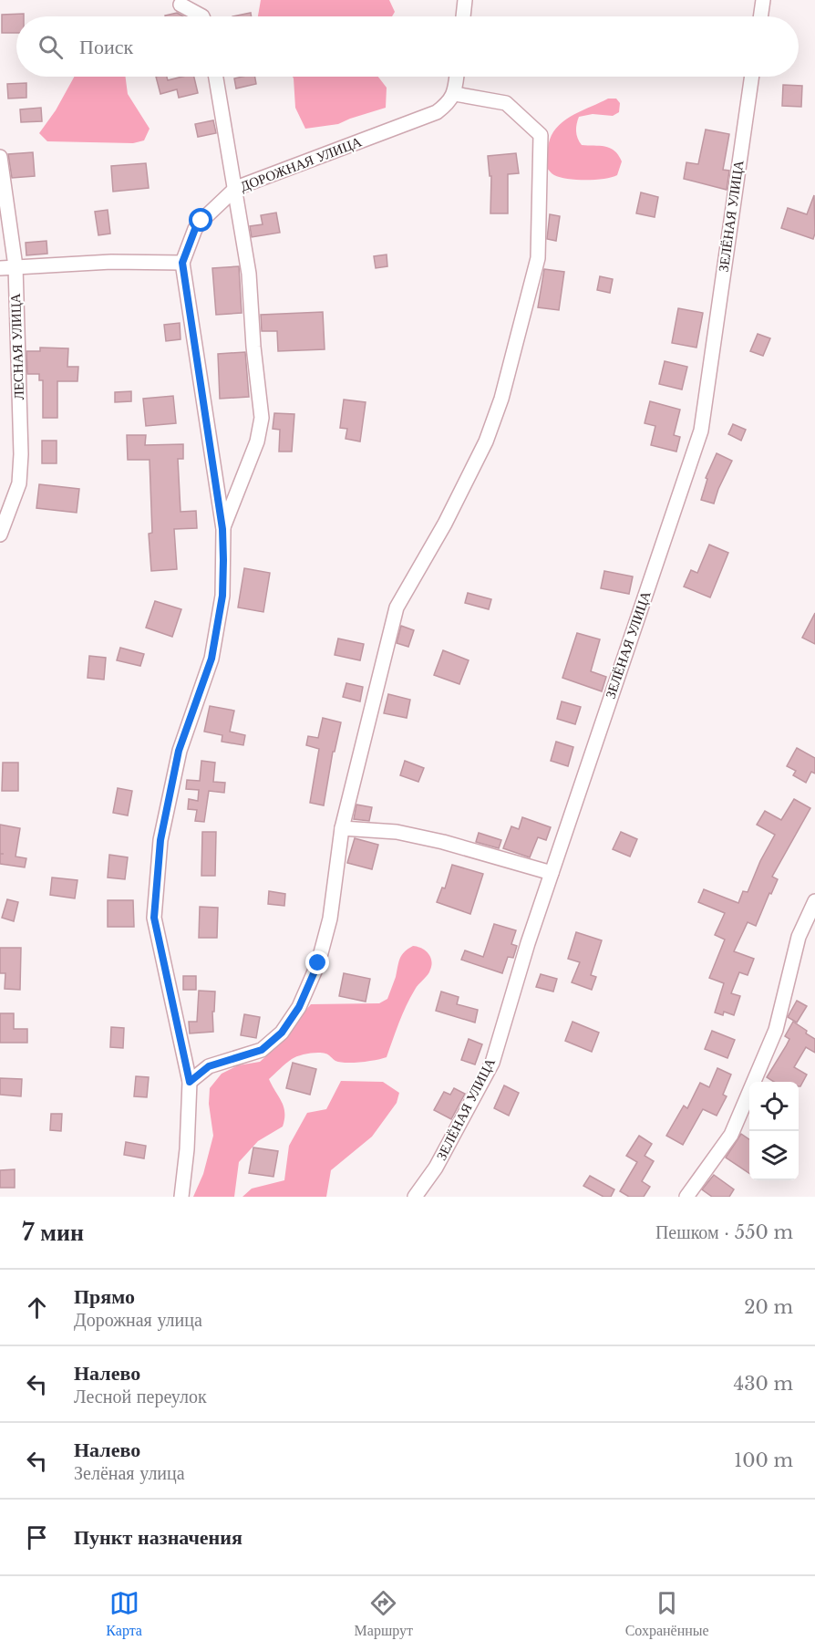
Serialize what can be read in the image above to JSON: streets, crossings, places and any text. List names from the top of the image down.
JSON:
{
  "streets": {
    "street": ["ДОРОЖНАЯ УЛИЦА", "ЗЕЛЁНАЯ УЛИЦА", "ЛЕСНАЯ УЛИЦА"]
  },
  "page": {
    "search": "Поиск",
    "heading": ["7 мин", "Пешком · 550 m"],
    "list": [
      ["Прямо", "Дорожная улица", "20 m"],
      ["Налево", "Лесной переулок", "430 m"],
      ["Налево", "Зелёная улица", "100 m"],
      "Пункт назначения"
    ],
    "nav": ["Карта", "Маршрут", "Сохранённые"]
  }
}
